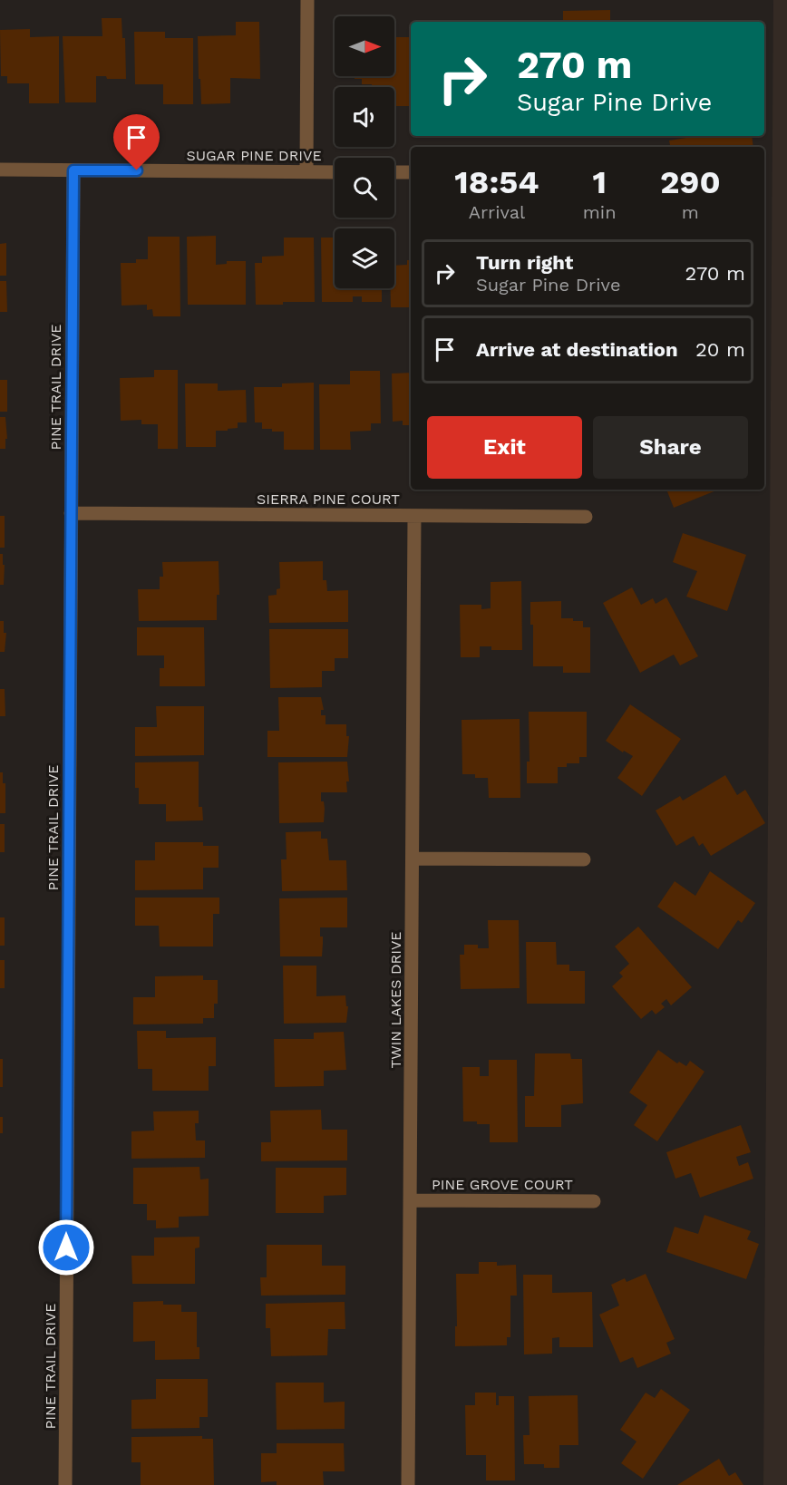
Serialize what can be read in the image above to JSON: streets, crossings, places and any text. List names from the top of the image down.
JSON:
{
  "streets": {
    "street": [
      "SUGAR PINE DRIVE",
      "PINE TRAIL DRIVE",
      "SIERRA PINE COURT",
      "TWIN LAKES DRIVE",
      "PINE GROVE COURT"
    ]
  },
  "crossings": [
    ["SUGAR PINE DRIVE", "PINE TRAIL DRIVE"],
    ["PINE TRAIL DRIVE", "SIERRA PINE COURT"],
    ["SIERRA PINE COURT", "TWIN LAKES DRIVE"],
    ["TWIN LAKES DRIVE", "PINE GROVE COURT"]
  ],
  "north": "right",
  "page": {
    "turn": ["270 m", "Sugar Pine Drive"],
    "eta": [
      "18:54",
      "Arrival",
      "1",
      "min",
      "290",
      "m"
    ],
    "list": [
      {
        "name": "Turn right",
        "note": "Sugar Pine Drive",
        "value": "270 m"
      },
      {
        "name": "Arrive at destination",
        "value": "20 m"
      }
    ],
    "buttons": ["Exit", "Share"]
  }
}
